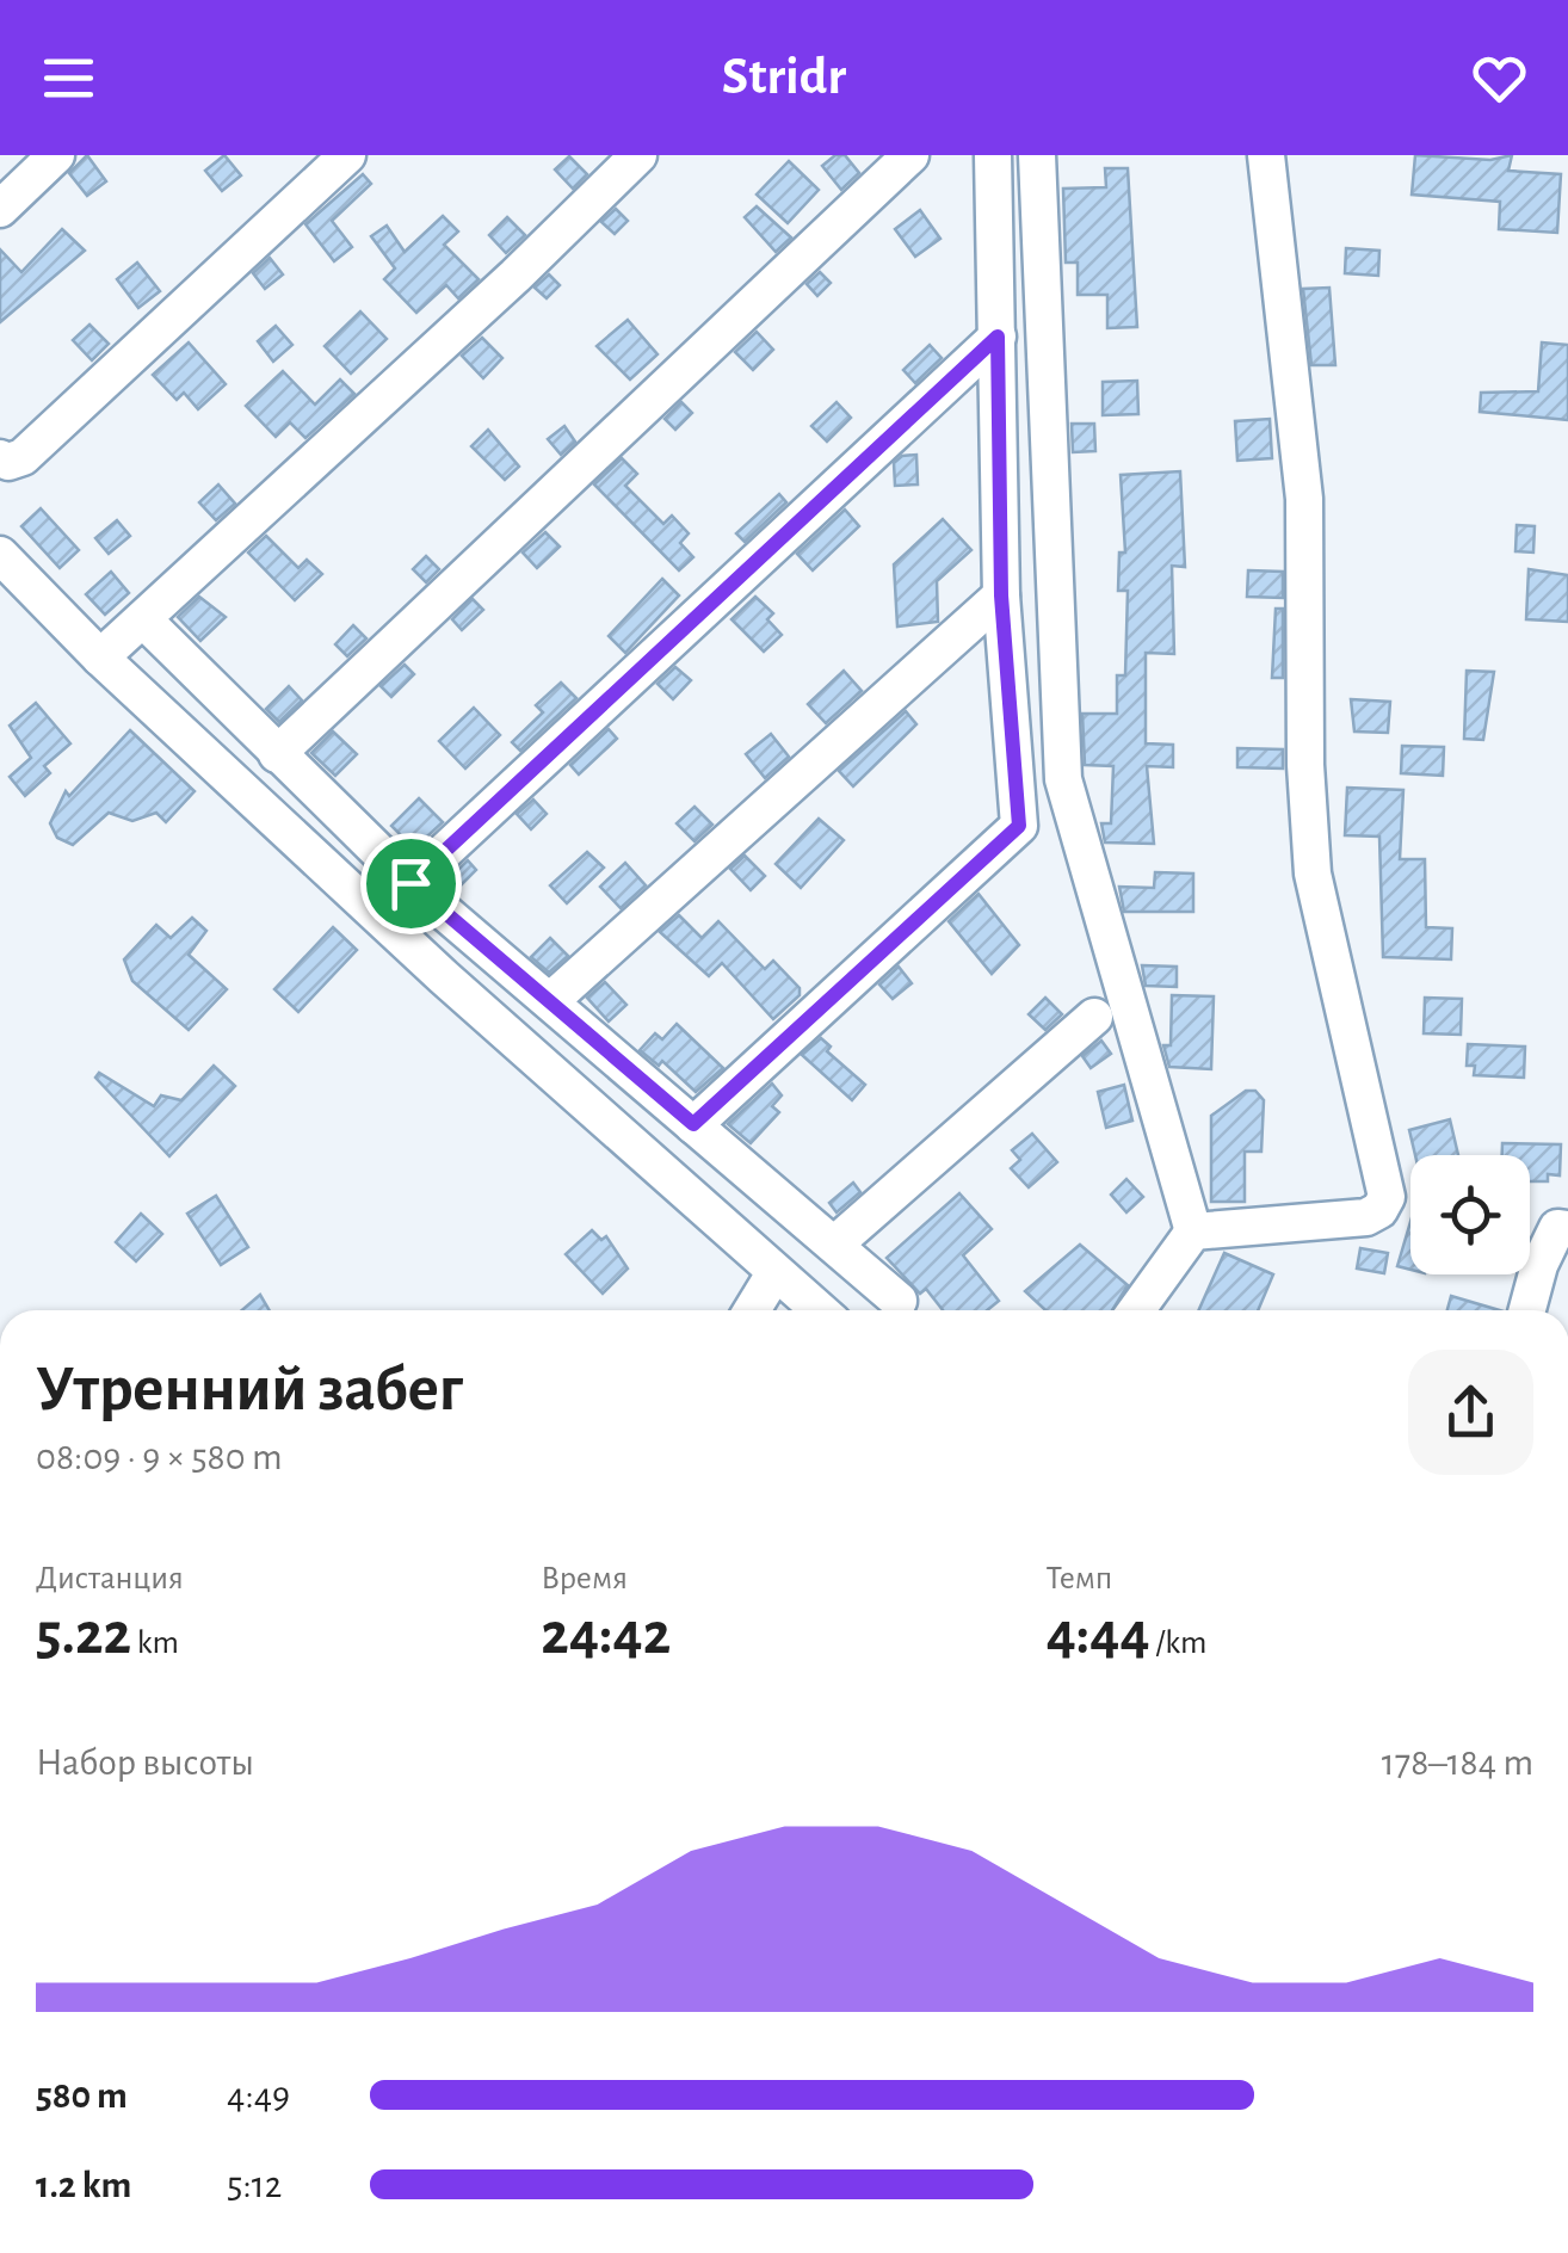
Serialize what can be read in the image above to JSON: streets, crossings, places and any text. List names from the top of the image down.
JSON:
{
  "page": {
    "header": "Stridr",
    "heading": ["Утренний забег", "08:09 · 9 × 580 m"],
    "stats": [
      ["Дистанция", "5.22 km"],
      ["Время", "24:42"],
      ["Темп", "4:44 /km"]
    ],
    "chart": ["Набор высоты", "178–184 m"],
    "list": [
      {
        "name": "580 m",
        "note": "4:49"
      },
      {
        "name": "1.2 km",
        "note": "5:12"
      }
    ]
  }
}
